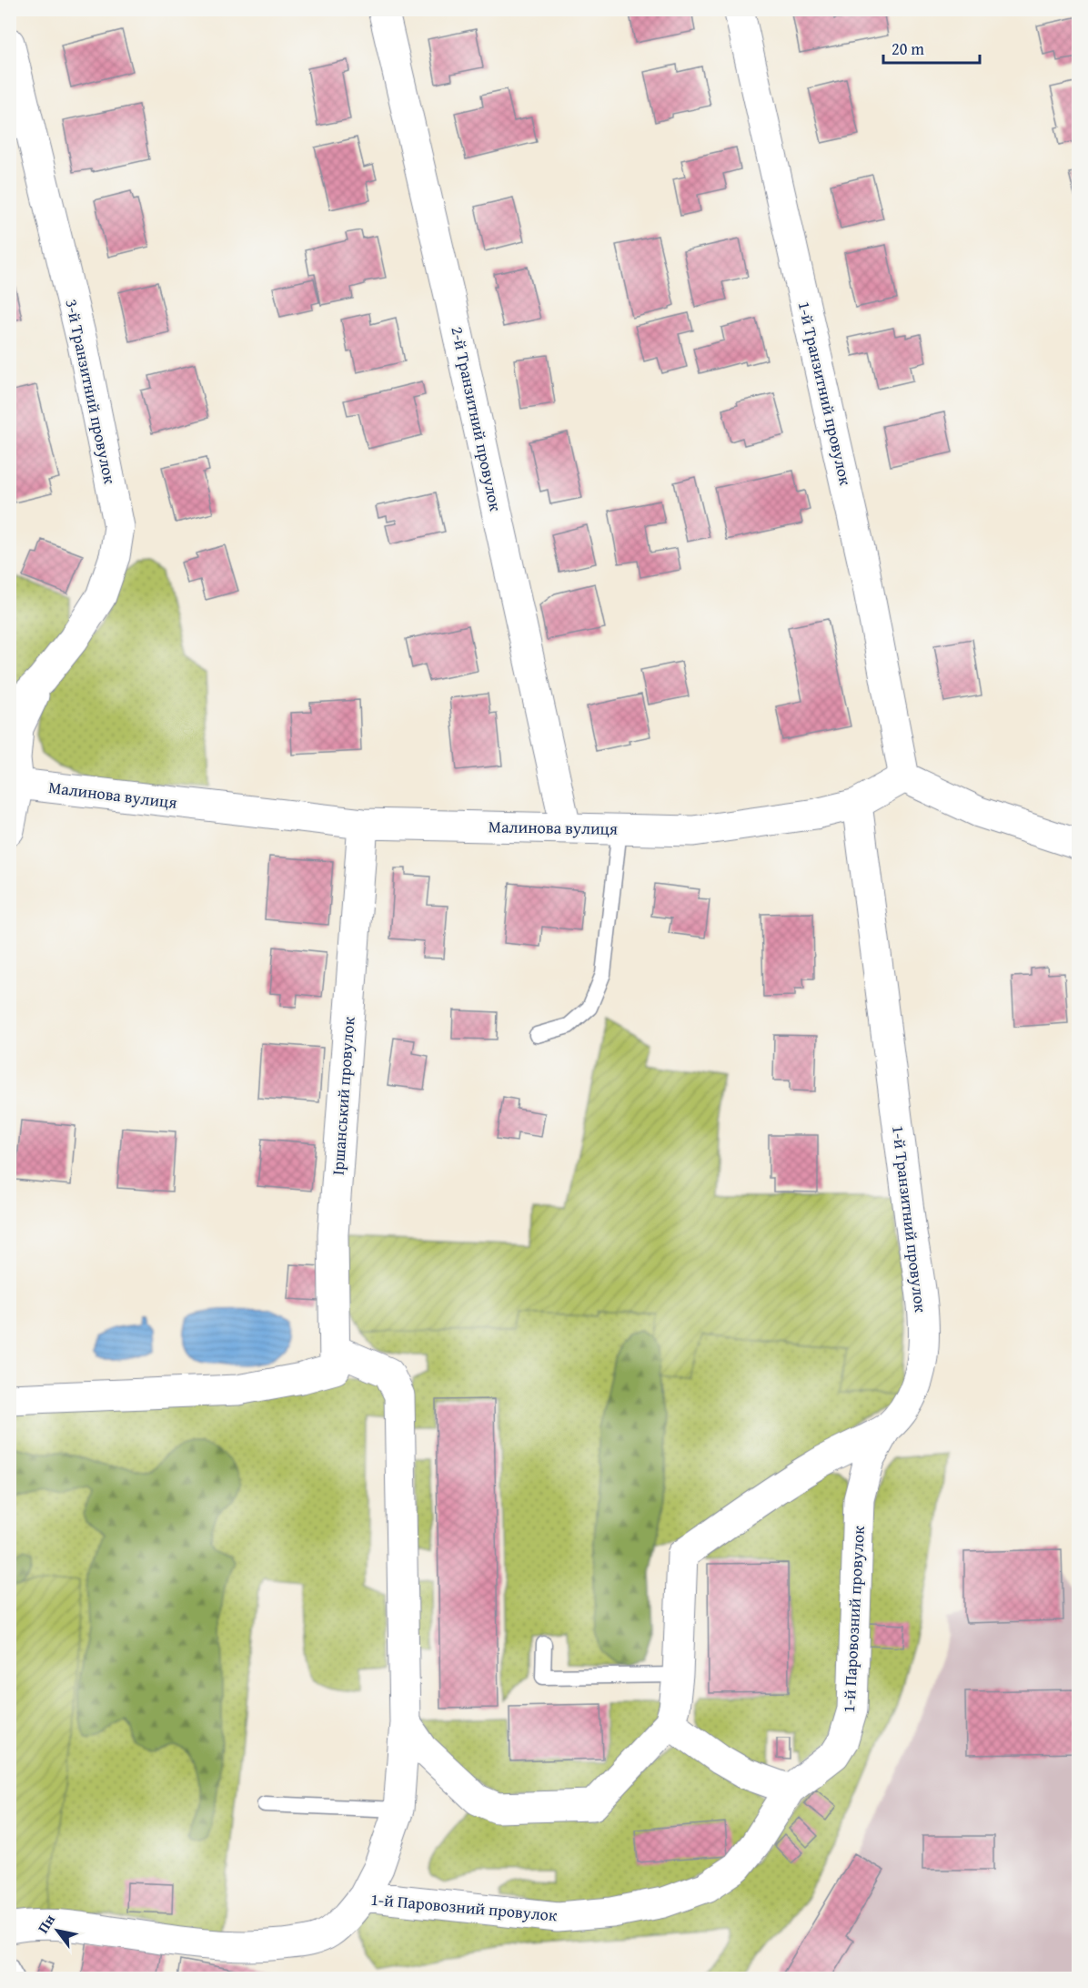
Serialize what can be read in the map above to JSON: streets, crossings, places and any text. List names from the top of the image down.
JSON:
{
  "streets": {
    "street": [
      "3-й Транзитний провулок",
      "1-й Транзитний провулок",
      "2-й Транзитний провулок",
      "Малинова вулиця",
      "Іршанський провулок",
      "1-й Паровозний провулок"
    ]
  },
  "crossings": [
    ["1-й Транзитний провулок", "Малинова вулиця"],
    ["1-й Транзитний провулок", "1-й Паровозний провулок"],
    ["2-й Транзитний провулок", "Малинова вулиця"],
    ["Малинова вулиця", "Іршанський провулок"]
  ],
  "scale_bar": "20 m",
  "north": "top left"
}
